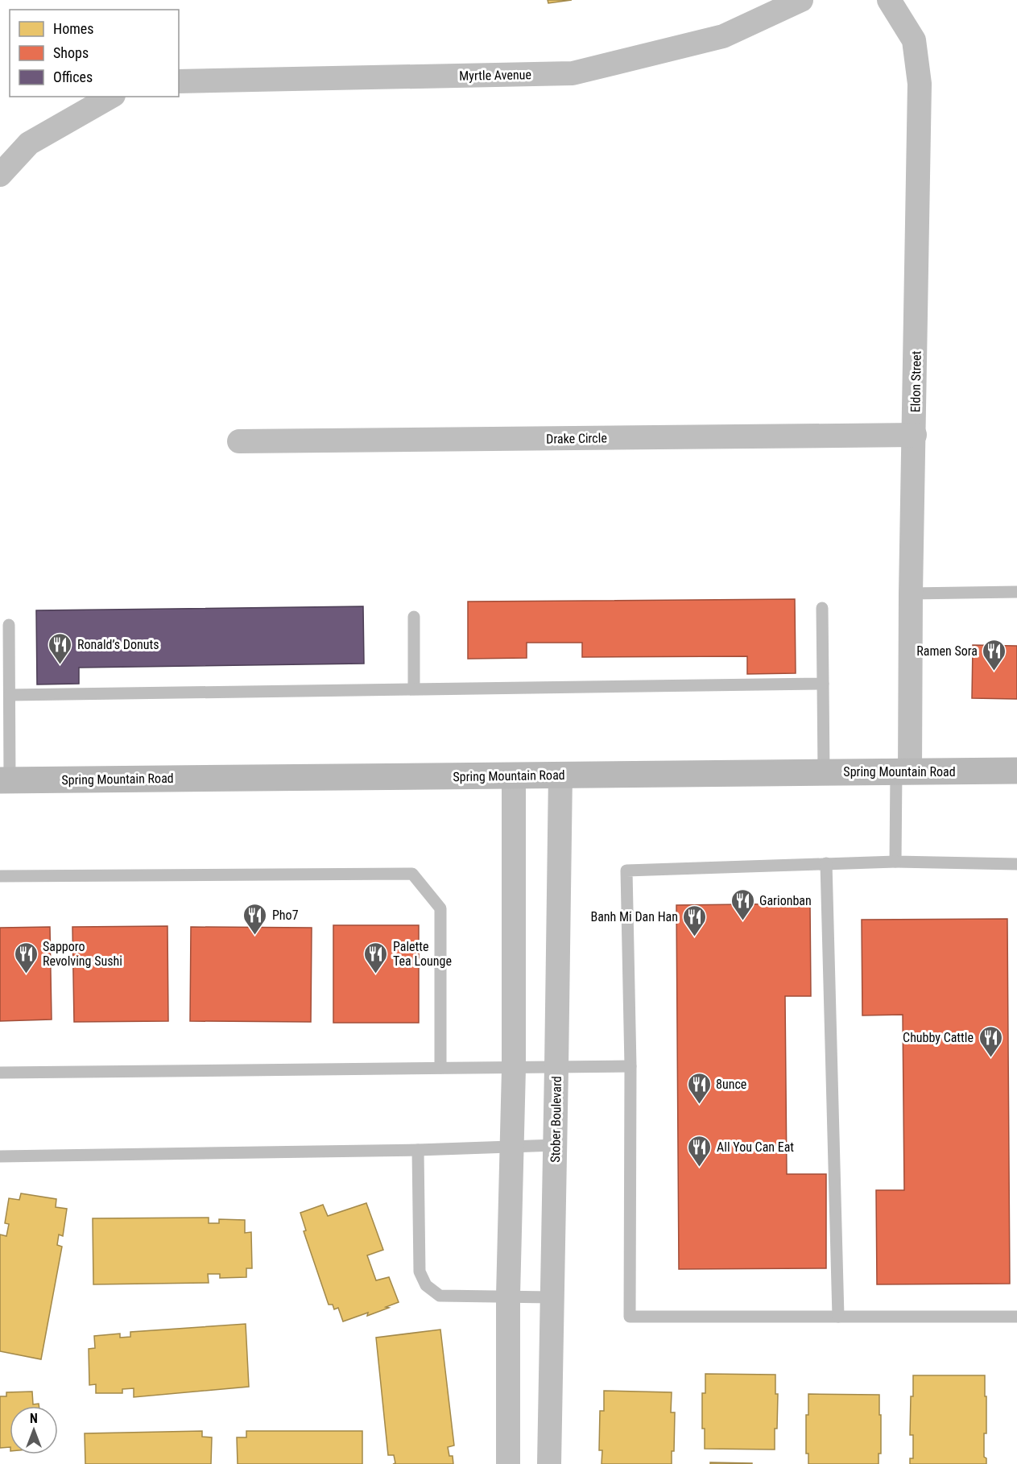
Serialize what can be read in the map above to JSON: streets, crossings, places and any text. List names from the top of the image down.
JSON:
{
  "streets": {
    "main road": ["Spring Mountain Road"],
    "street": [
      "Myrtle Avenue",
      "Eldon Street",
      "Drake Circle",
      "Stober Boulevard"
    ]
  },
  "crossings": [
    ["Eldon Street", "Drake Circle"],
    ["Eldon Street", "Spring Mountain Road"],
    ["Spring Mountain Road", "Stober Boulevard"]
  ],
  "places": {
    "restaurant": [
      "Ronald’s Donuts",
      "Ramen Sora",
      "Garionban",
      "Pho7",
      "Banh Mi Dan Han",
      "Sapporo Revolving Sushi",
      "Palette Tea Lounge",
      "Chubby Cattle",
      "8unce",
      "All You Can Eat"
    ]
  },
  "legend": ["Homes", "Shops", "Offices"],
  "north": "top"
}
